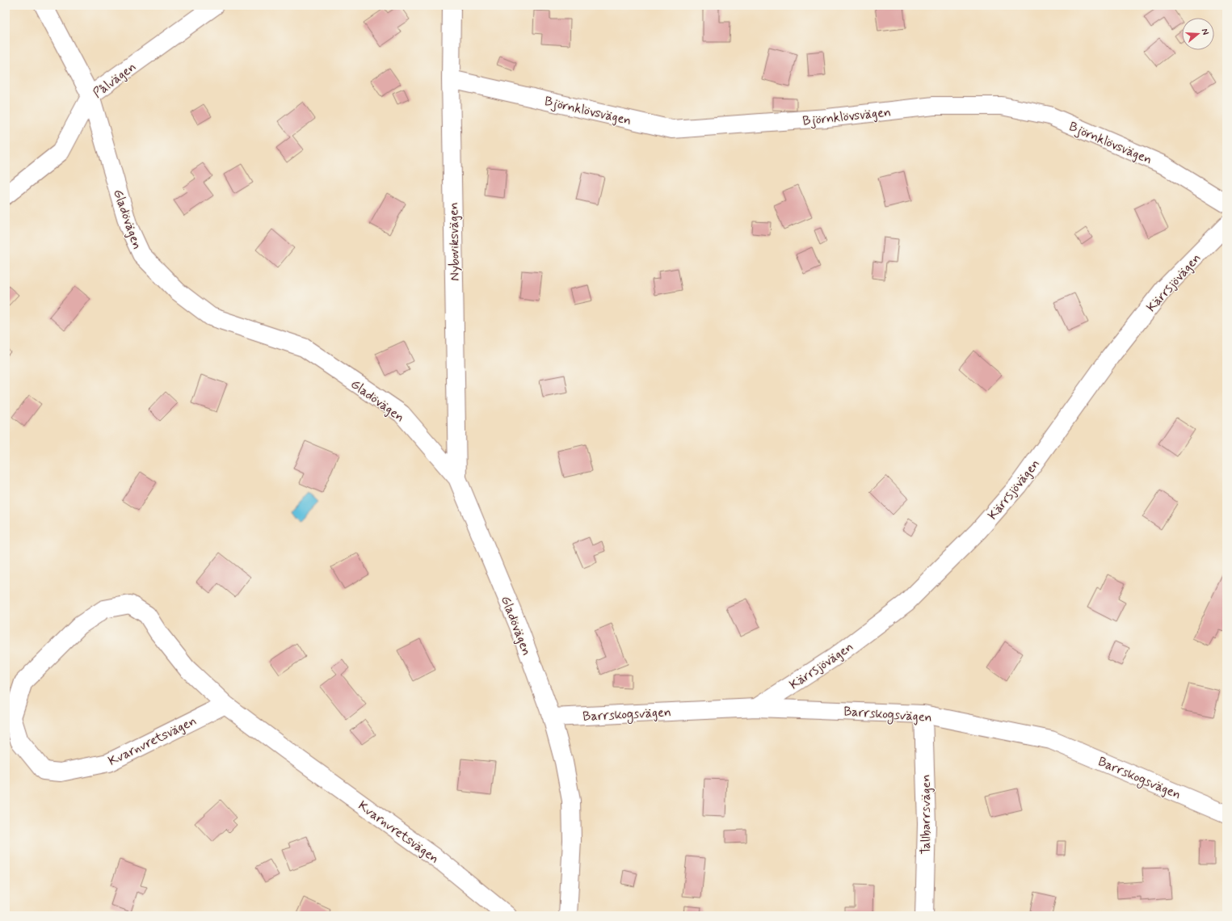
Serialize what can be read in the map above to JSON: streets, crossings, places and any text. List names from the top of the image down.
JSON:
{
  "streets": {
    "street": [
      "Pålvägen",
      "Björnklövsvägen",
      "Gladövägen",
      "Nyboviksvägen",
      "Kärrsjövägen",
      "Barrskogsvägen",
      "Kvarnvretsvägen",
      "Tallbarrsvägen"
    ]
  },
  "crossings": [
    ["Pålvägen", "Gladövägen"],
    ["Björnklövsvägen", "Nyboviksvägen"],
    ["Gladövägen", "Nyboviksvägen"],
    ["Gladövägen", "Barrskogsvägen"],
    ["Kärrsjövägen", "Barrskogsvägen"],
    ["Barrskogsvägen", "Tallbarrsvägen"]
  ],
  "north": "right"
}
